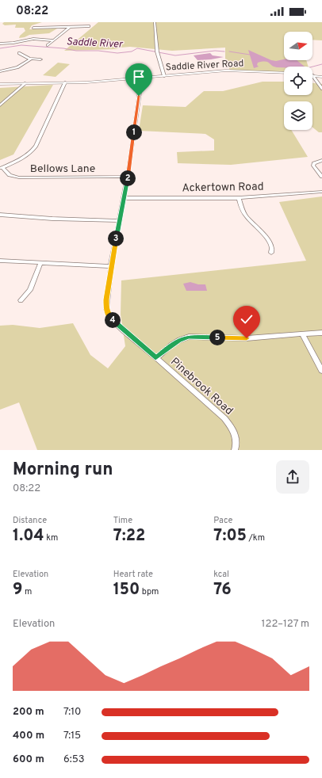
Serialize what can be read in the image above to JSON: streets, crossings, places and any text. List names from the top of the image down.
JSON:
{
  "streets": {
    "main road": ["Saddle River Road"],
    "street": ["Bellows Lane", "Ackertown Road", "Pinebrook Road"]
  },
  "crossings": [
    ["Saddle River Road", "Pinebrook Road"],
    ["Bellows Lane", "Pinebrook Road"],
    ["Ackertown Road", "Pinebrook Road"]
  ],
  "water": ["Saddle River"],
  "north": "right",
  "page": {
    "status": "08:22",
    "pins": [
      "1",
      "2",
      "3",
      "4",
      "5"
    ],
    "heading": ["Morning run", "08:22"],
    "stats": [
      ["Distance", "1.04 km"],
      ["Time", "7:22"],
      ["Pace", "7:05 /km"],
      ["Elevation", "9 m"],
      ["Heart rate", "150 bpm"],
      ["kcal", "76"]
    ],
    "chart": ["Elevation", "122–127 m"],
    "list": [
      {
        "name": "200 m",
        "note": "7:10"
      },
      {
        "name": "400 m",
        "note": "7:15"
      },
      {
        "name": "600 m",
        "note": "6:53"
      }
    ]
  }
}
